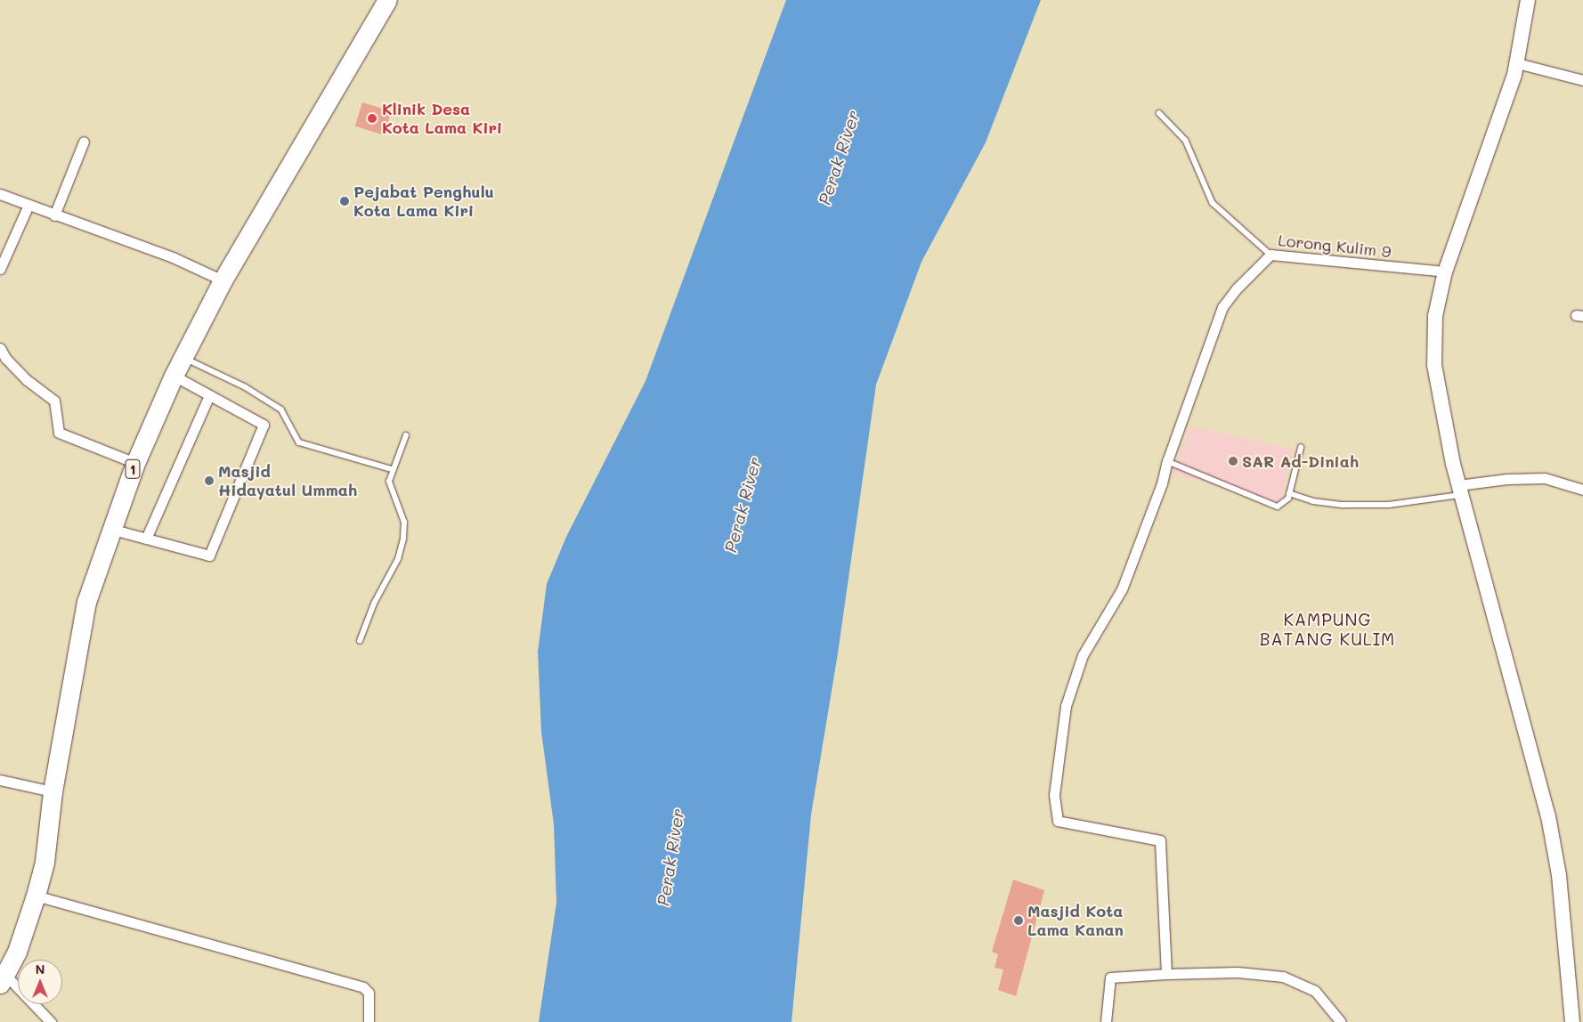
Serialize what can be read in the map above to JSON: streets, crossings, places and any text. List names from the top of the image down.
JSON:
{
  "streets": {
    "highway": ["1"],
    "street": ["Lorong Kulim 9"]
  },
  "districts": ["KAMPUNG BATANG KULIM"],
  "water": ["Perak River"],
  "places": [
    "Klinik Desa Kota Lama Kiri",
    "Pejabat Penghulu Kota Lama Kiri",
    "SAR Ad-Diniah",
    "Masjid Hidayatul Ummah",
    "Masjid Kota Lama Kanan"
  ],
  "north": "top"
}
